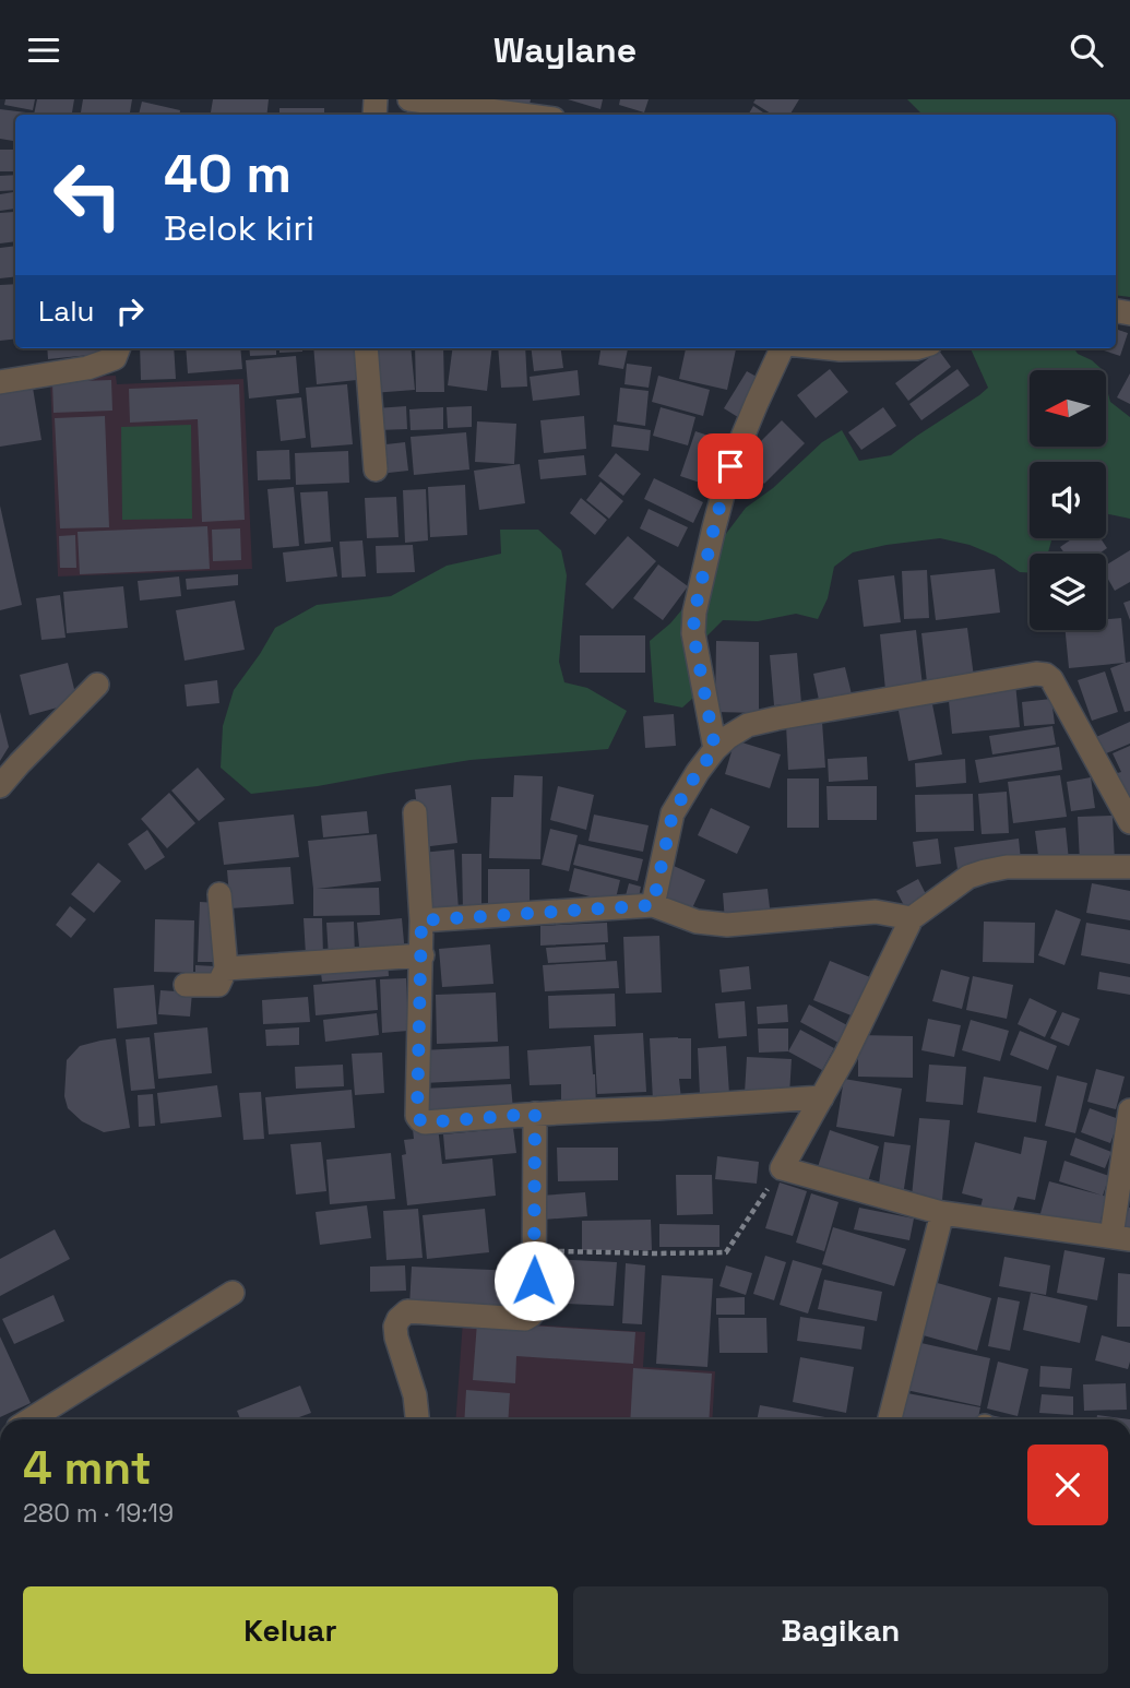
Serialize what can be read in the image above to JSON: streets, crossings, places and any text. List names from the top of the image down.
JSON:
{
  "north": "left",
  "page": {
    "header": "Waylane",
    "turn": ["40 m", "Belok kiri"],
    "then": "Lalu",
    "heading": ["4 mnt", "280 m · 19:19"],
    "buttons": ["Keluar", "Bagikan"]
  }
}
